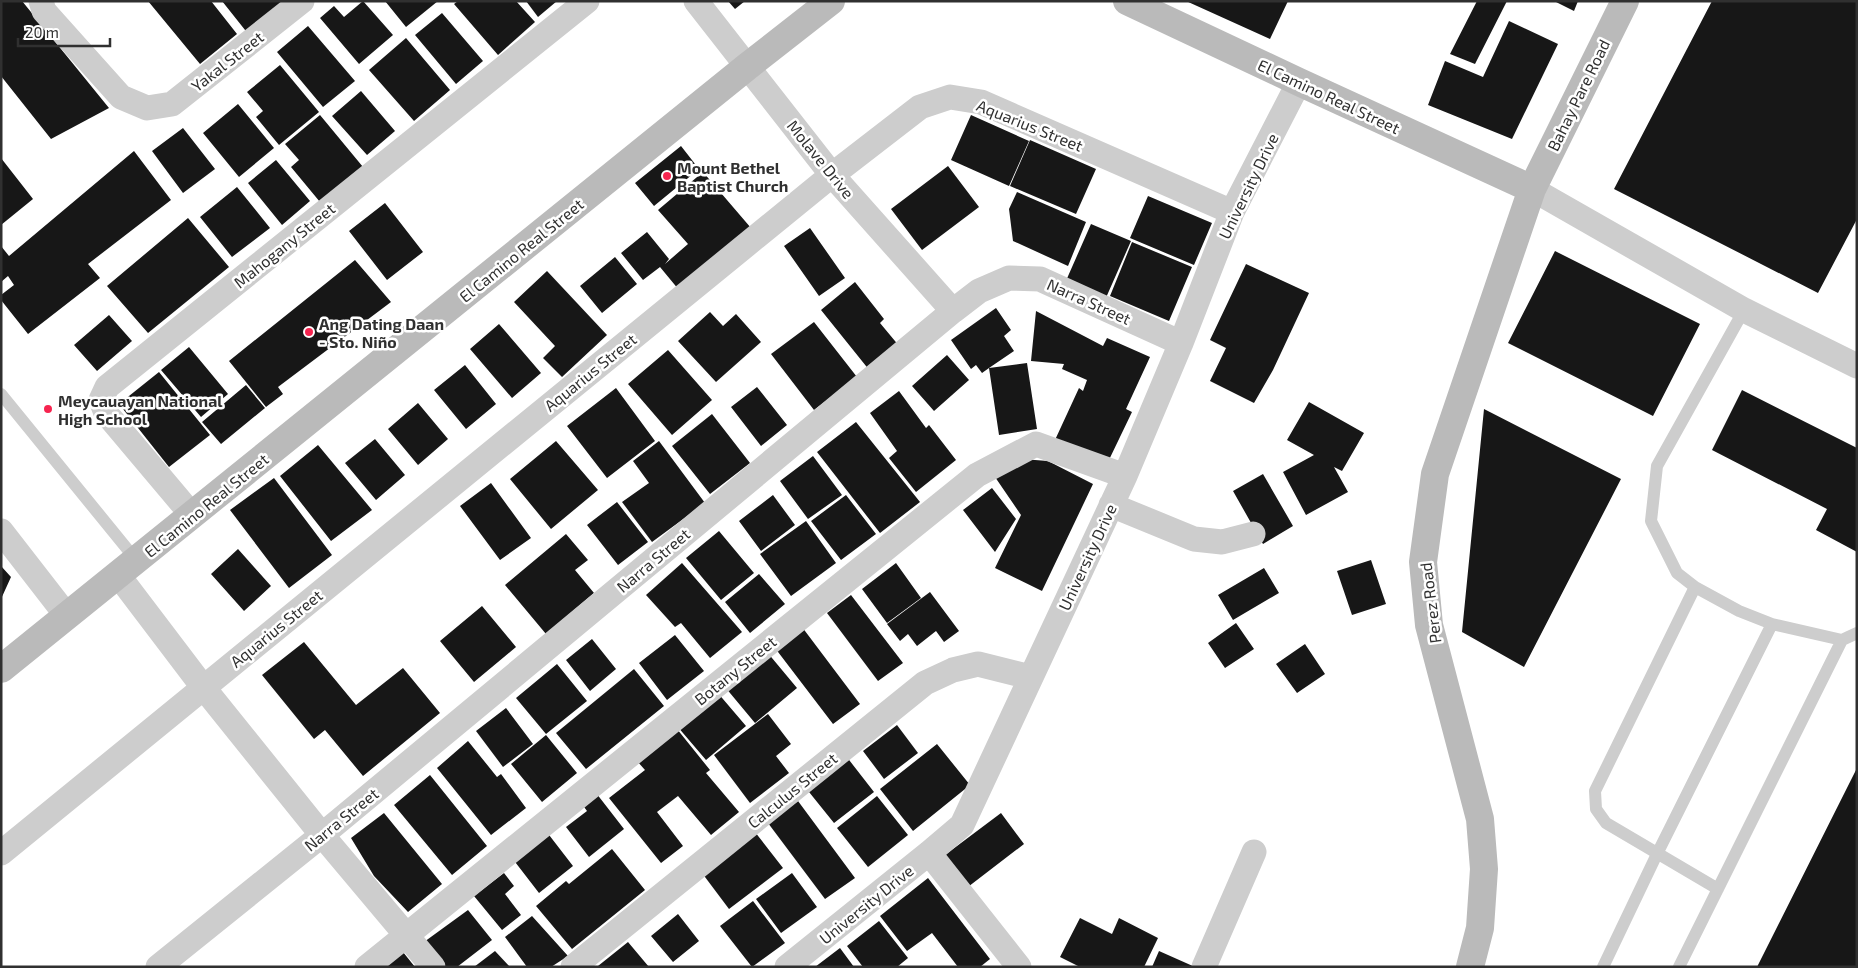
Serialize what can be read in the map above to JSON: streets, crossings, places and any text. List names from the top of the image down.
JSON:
{
  "streets": {
    "street": [
      "Yakal Street",
      "Bahay Pare Road",
      "El Camino Real Street",
      "Aquarius Street",
      "Molave Drive",
      "University Drive",
      "Mahogany Street",
      "Narra Street",
      "Perez Road",
      "Botany Street",
      "Calculus Street"
    ]
  },
  "crossings": [
    ["Bahay Pare Road", "El Camino Real Street"],
    ["Bahay Pare Road", "Perez Road"],
    ["El Camino Real Street", "Molave Drive"],
    ["El Camino Real Street", "University Drive"],
    ["El Camino Real Street", "Mahogany Street"],
    ["El Camino Real Street", "Perez Road"],
    ["Aquarius Street", "Molave Drive"],
    ["Aquarius Street", "University Drive"],
    ["Molave Drive", "Narra Street"],
    ["University Drive", "Narra Street"],
    ["University Drive", "Botany Street"],
    ["University Drive", "Calculus Street"]
  ],
  "places": ["Mount Bethel Baptist Church", "Ang Dating Daan - Sto. Niño", "Meycauayan National High School"],
  "scale_bar": "20 m"
}
